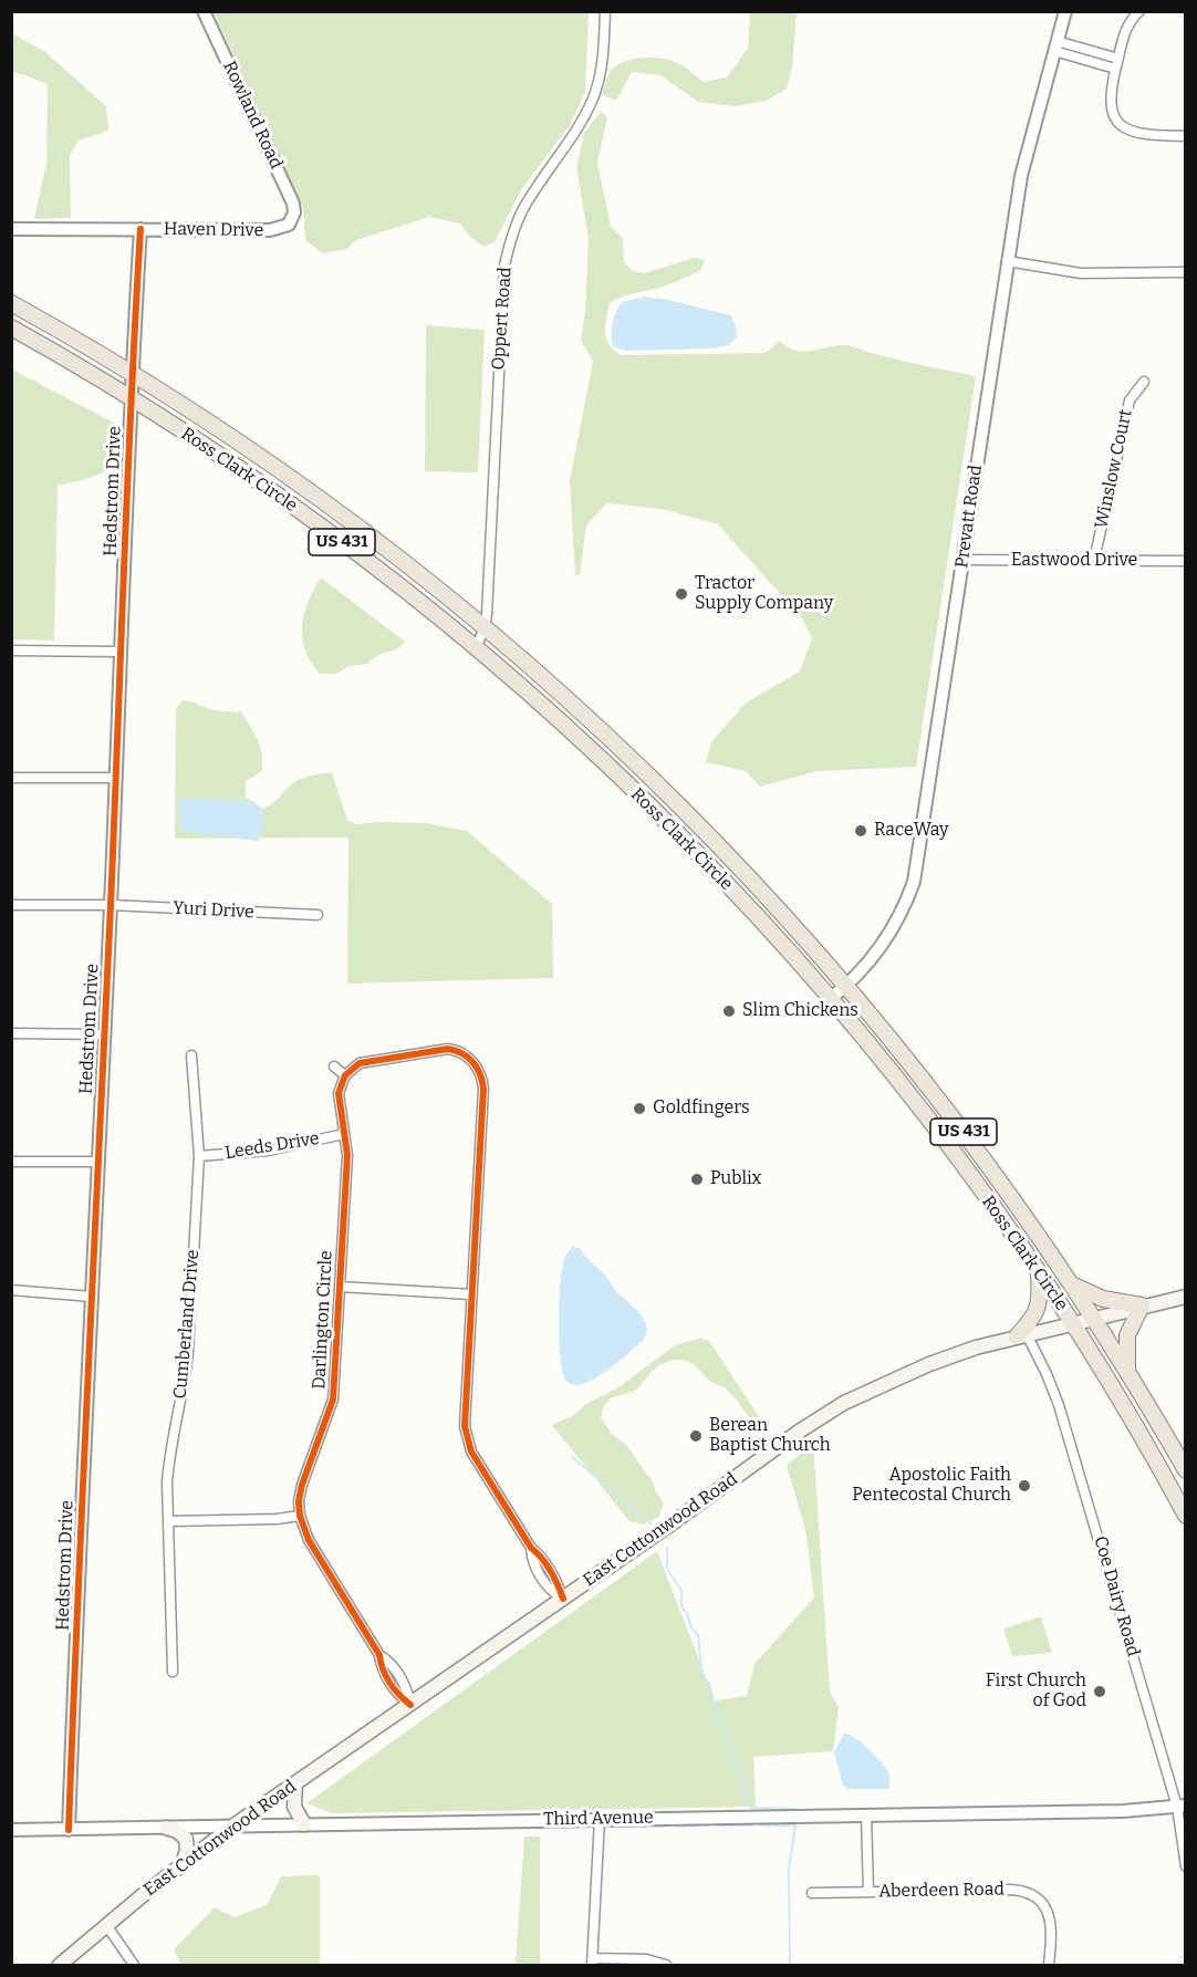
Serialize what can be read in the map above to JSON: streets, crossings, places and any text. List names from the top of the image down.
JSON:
{
  "streets": {
    "highway": ["Ross Clark Circle", "US 431"],
    "main road": ["East Cottonwood Road"],
    "street": [
      "Rowland Road",
      "Haven Drive",
      "Oppert Road",
      "Winslow Court",
      "Hedstrom Drive",
      "Prevatt Road",
      "Eastwood Drive",
      "Yuri Drive",
      "Leeds Drive",
      "Darlington Circle",
      "Cumberland Drive",
      "Coe Dairy Road",
      "Third Avenue",
      "Aberdeen Road"
    ]
  },
  "crossings": [
    ["Rowland Road", "Haven Drive"],
    ["Haven Drive", "Hedstrom Drive"],
    ["Oppert Road", "Ross Clark Circle"],
    ["Winslow Court", "Eastwood Drive"],
    ["Ross Clark Circle", "Hedstrom Drive"],
    ["Ross Clark Circle", "Prevatt Road"],
    ["Ross Clark Circle", "East Cottonwood Road"],
    ["Hedstrom Drive", "Yuri Drive"],
    ["Hedstrom Drive", "Third Avenue"],
    ["Prevatt Road", "Eastwood Drive"],
    ["Leeds Drive", "Darlington Circle"],
    ["Leeds Drive", "Cumberland Drive"],
    ["Darlington Circle", "East Cottonwood Road"],
    ["East Cottonwood Road", "Coe Dairy Road"],
    ["East Cottonwood Road", "Third Avenue"],
    ["Coe Dairy Road", "Third Avenue"]
  ],
  "places": [
    "Tractor Supply Company",
    "RaceWay",
    "Slim Chickens",
    "Goldfingers",
    "Publix",
    "Berean Baptist Church",
    "Apostolic Faith Pentecostal Church",
    "First Church of God"
  ]
}
